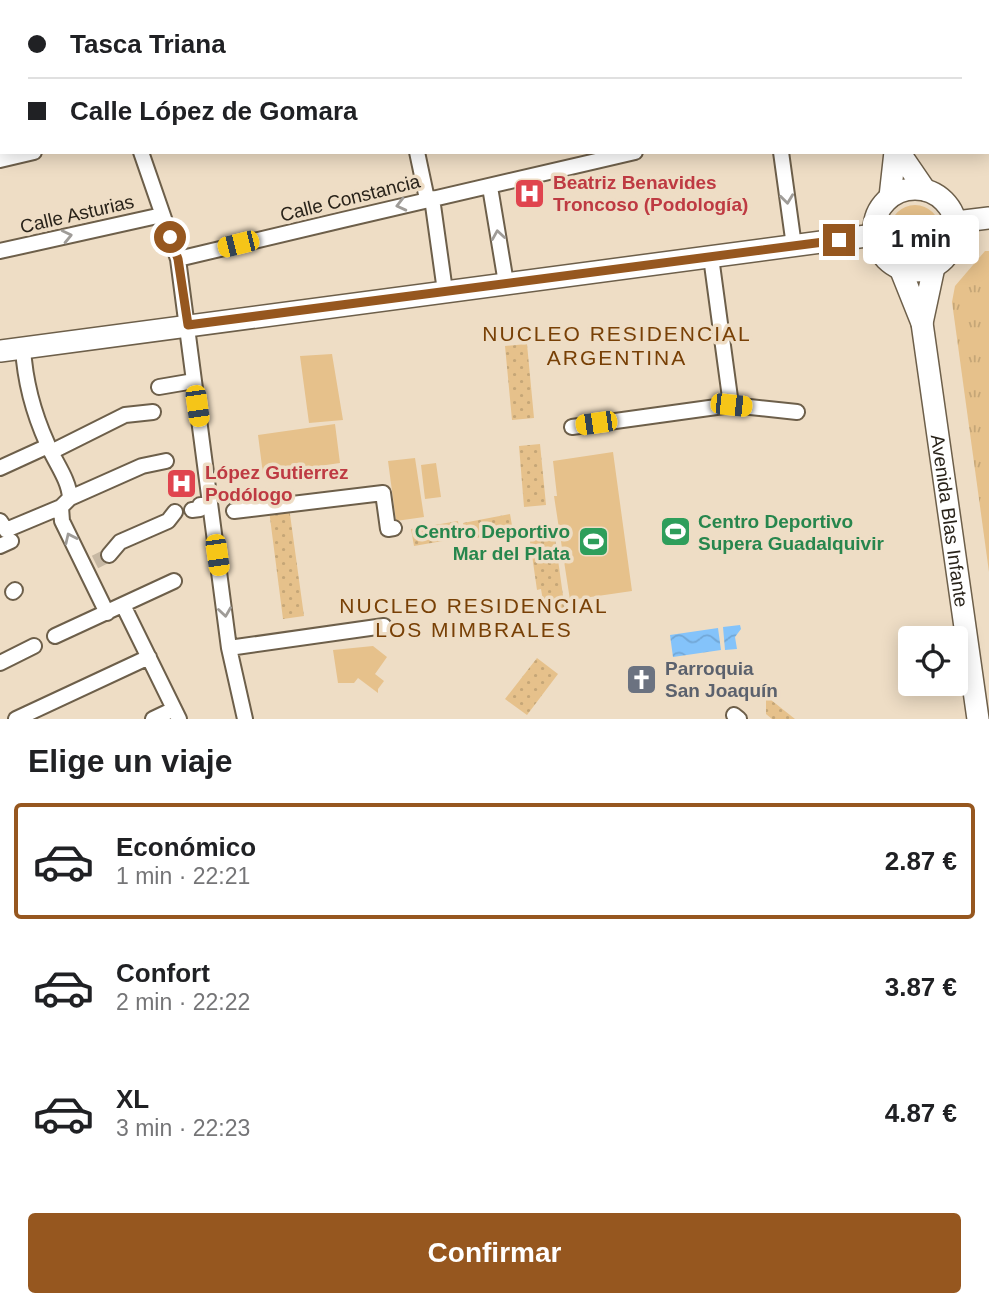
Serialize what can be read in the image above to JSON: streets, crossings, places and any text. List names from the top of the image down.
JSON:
{
  "streets": {
    "main road": ["Avenida Blas Infante"],
    "street": ["Calle Constancia", "Calle Asturias"]
  },
  "one_way": ["Calle Constancia", "Calle Asturias"],
  "districts": ["NUCLEO RESIDENCIAL ARGENTINA", "NUCLEO RESIDENCIAL LOS MIMBRALES"],
  "places": {
    "hospital": ["Beatriz Benavides Troncoso (Podología)", "López Gutierrez Podólogo"],
    "sports": ["Centro Deportivo Supera Guadalquivir", "Centro Deportivo Mar del Plata"],
    "church": ["Parroquia San Joaquín"]
  },
  "page": {
    "banner": ["Tasca Triana", "Calle López de Gomara"],
    "bubble": "1 min",
    "heading": "Elige un viaje",
    "list": [
      {
        "name": "Económico",
        "note": "1 min · 22:21",
        "value": "2.87 €"
      },
      {
        "name": "Confort",
        "note": "2 min · 22:22",
        "value": "3.87 €"
      },
      {
        "name": "XL",
        "note": "3 min · 22:23",
        "value": "4.87 €"
      }
    ],
    "buttons": "Confirmar"
  }
}
